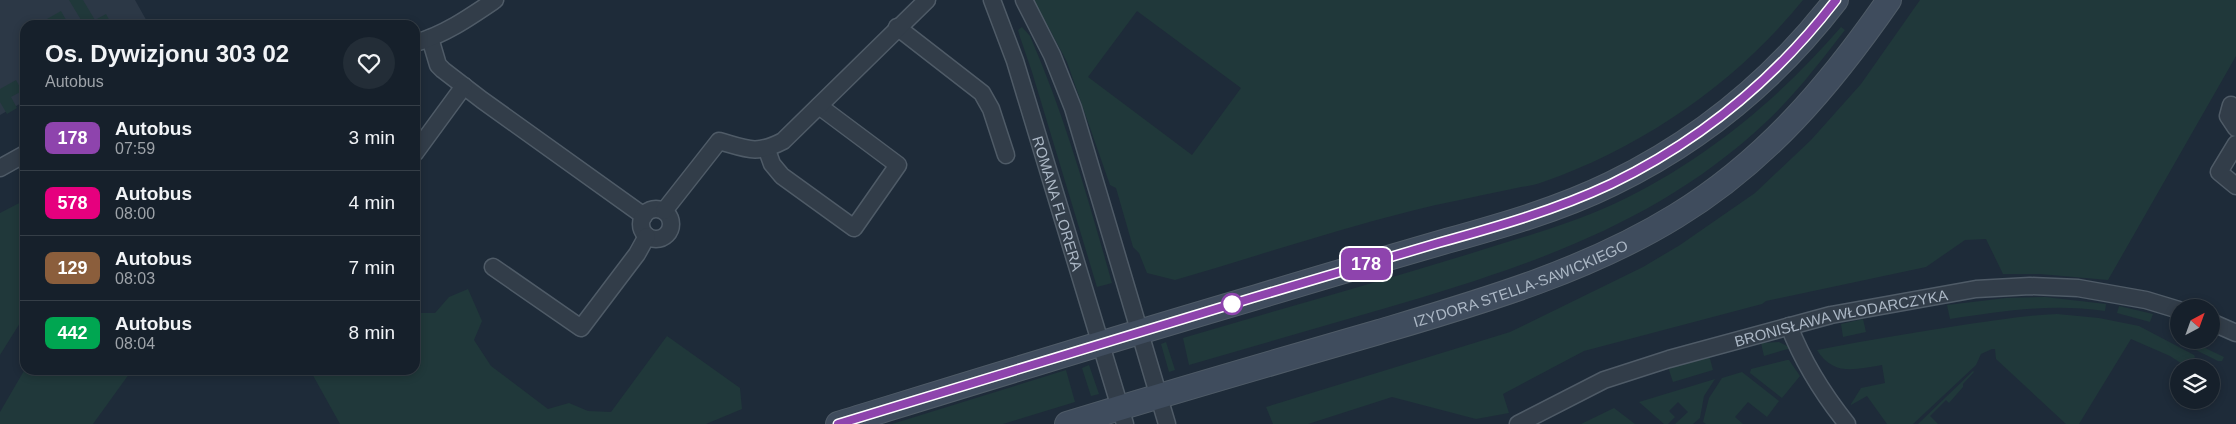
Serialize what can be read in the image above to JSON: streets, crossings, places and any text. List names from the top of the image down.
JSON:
{
  "streets": {
    "main road": ["IZYDORA STELLA-SAWICKIEGO"],
    "street": ["ROMANA FLORERA", "BRONISŁAWA WŁODARCZYKA"]
  },
  "crossings": [
    ["ROMANA FLORERA", "IZYDORA STELLA-SAWICKIEGO"]
  ],
  "lines": ["bus line 178"],
  "north": "top right",
  "page": {
    "on_map": "178",
    "heading": ["Os. Dywizjonu 303 02", "Autobus"],
    "list": [
      {
        "mark": "178",
        "name": "Autobus",
        "note": "07:59",
        "value": "3 min"
      },
      {
        "mark": "578",
        "name": "Autobus",
        "note": "08:00",
        "value": "4 min"
      },
      {
        "mark": "129",
        "name": "Autobus",
        "note": "08:03",
        "value": "7 min"
      },
      {
        "mark": "442",
        "name": "Autobus",
        "note": "08:04",
        "value": "8 min"
      }
    ]
  }
}
